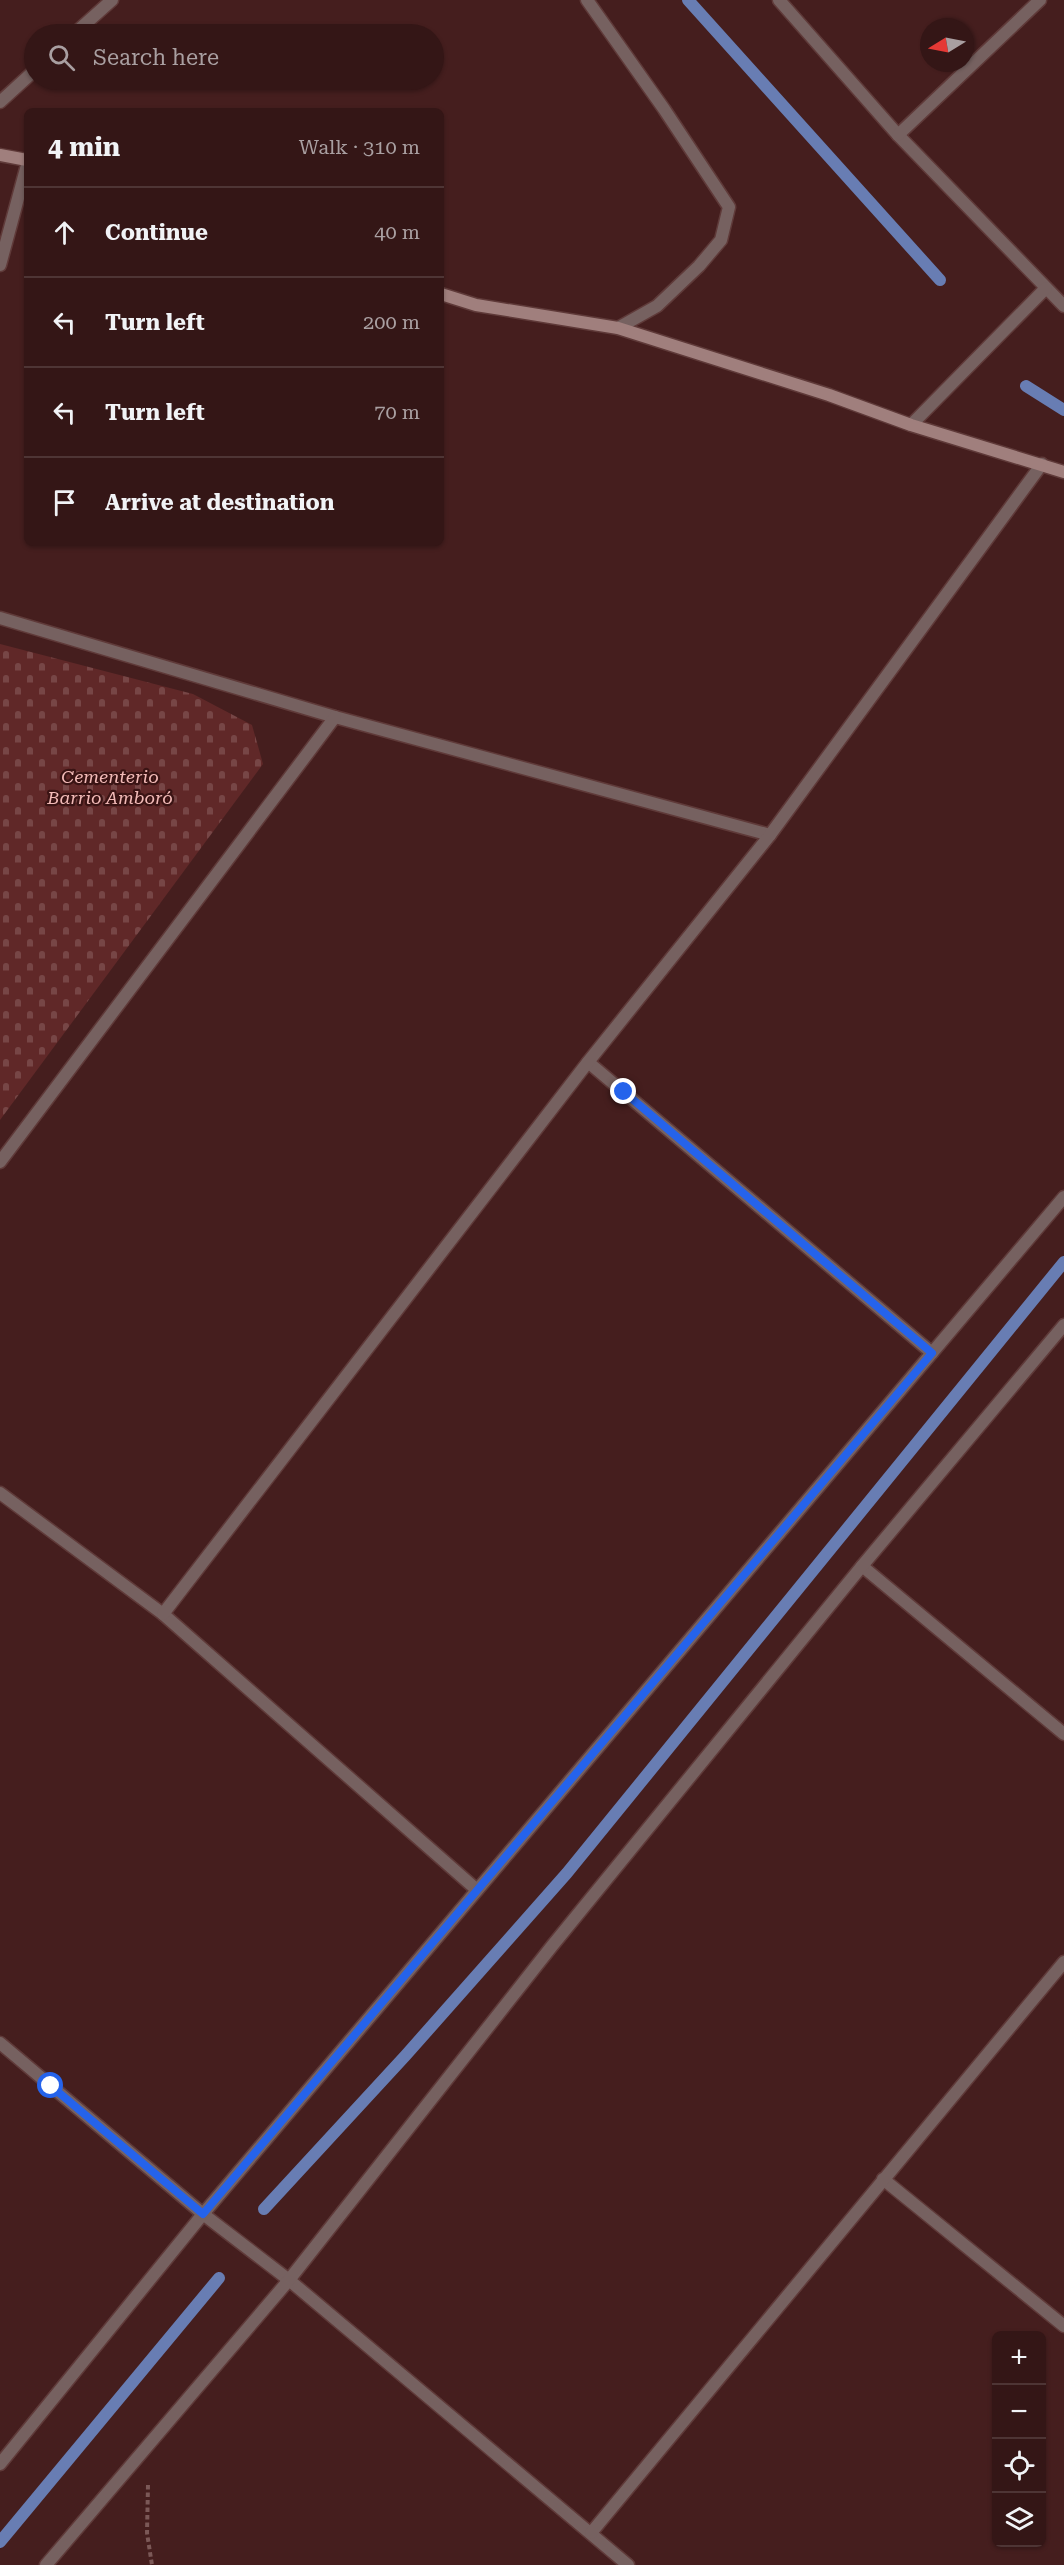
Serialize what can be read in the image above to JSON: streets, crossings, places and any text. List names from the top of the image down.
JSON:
{
  "parks": ["Cementerio Barrio Amboró"],
  "north": "left",
  "page": {
    "search": "Search here",
    "heading": ["4 min", "Walk · 310 m"],
    "list": [
      ["Continue", "40 m"],
      ["Turn left", "200 m"],
      ["Turn left", "70 m"],
      "Arrive at destination"
    ],
    "map_buttons": ["+", "−"]
  }
}
